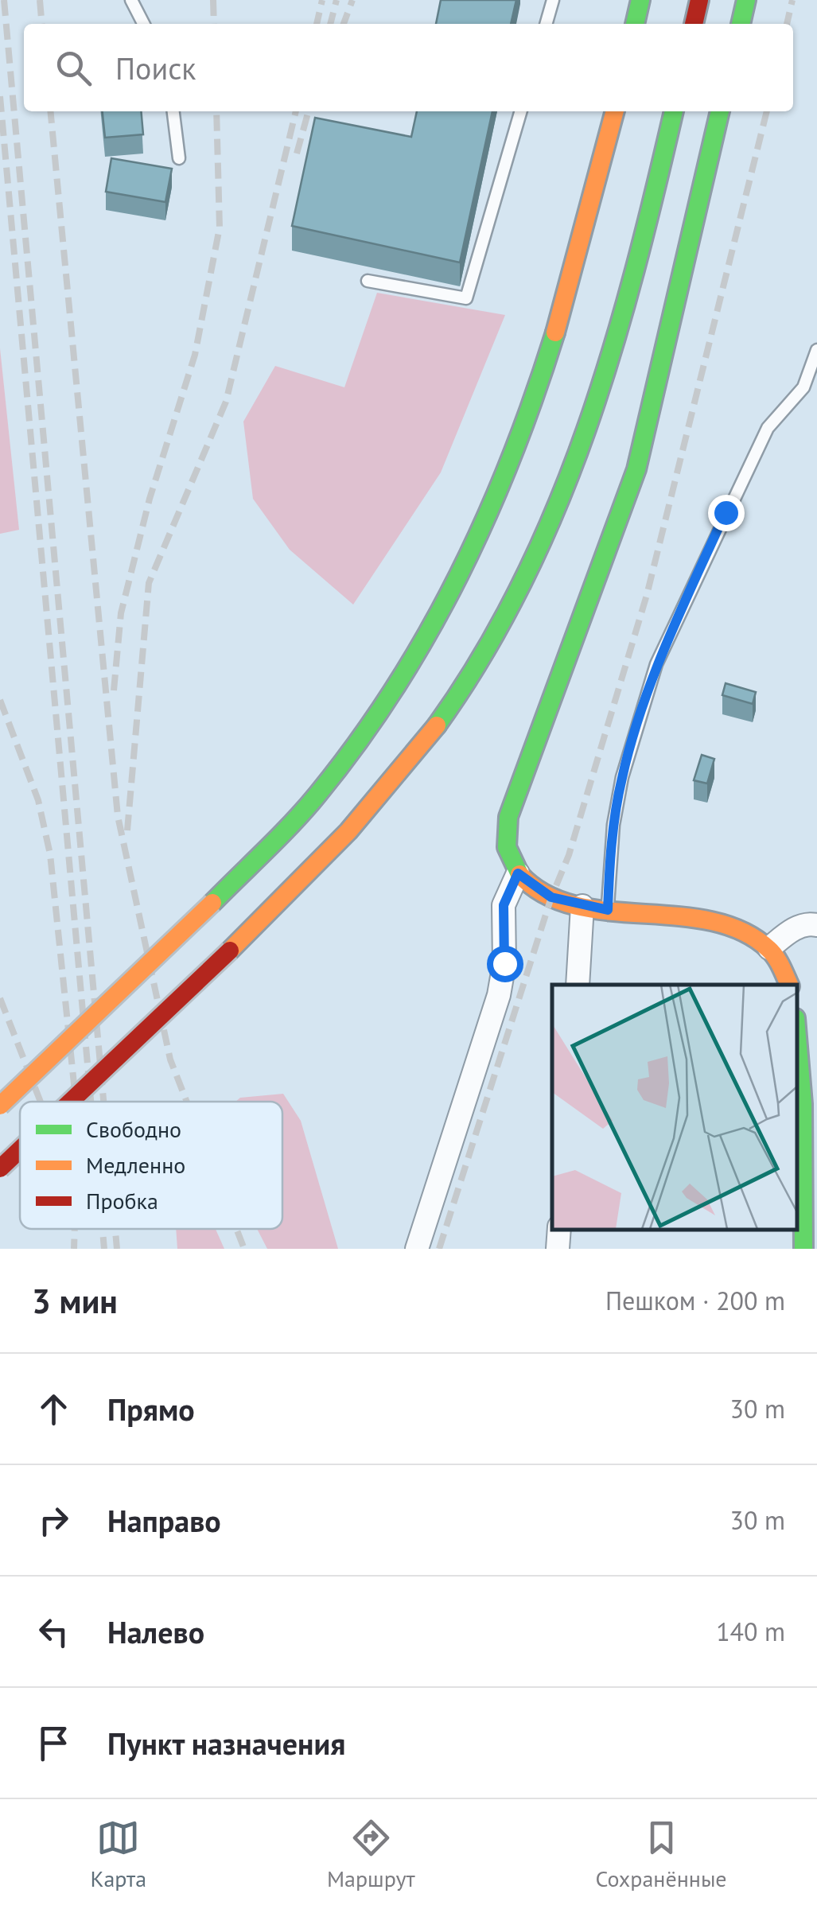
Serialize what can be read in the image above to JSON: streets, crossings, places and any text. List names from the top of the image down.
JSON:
{
  "legend": ["Свободно", "Медленно", "Пробка"],
  "page": {
    "search": "Поиск",
    "heading": ["3 мин", "Пешком · 200 m"],
    "list": [
      ["Прямо", "30 m"],
      ["Направо", "30 m"],
      ["Налево", "140 m"],
      "Пункт назначения"
    ],
    "nav": ["Карта", "Маршрут", "Сохранённые"]
  }
}
